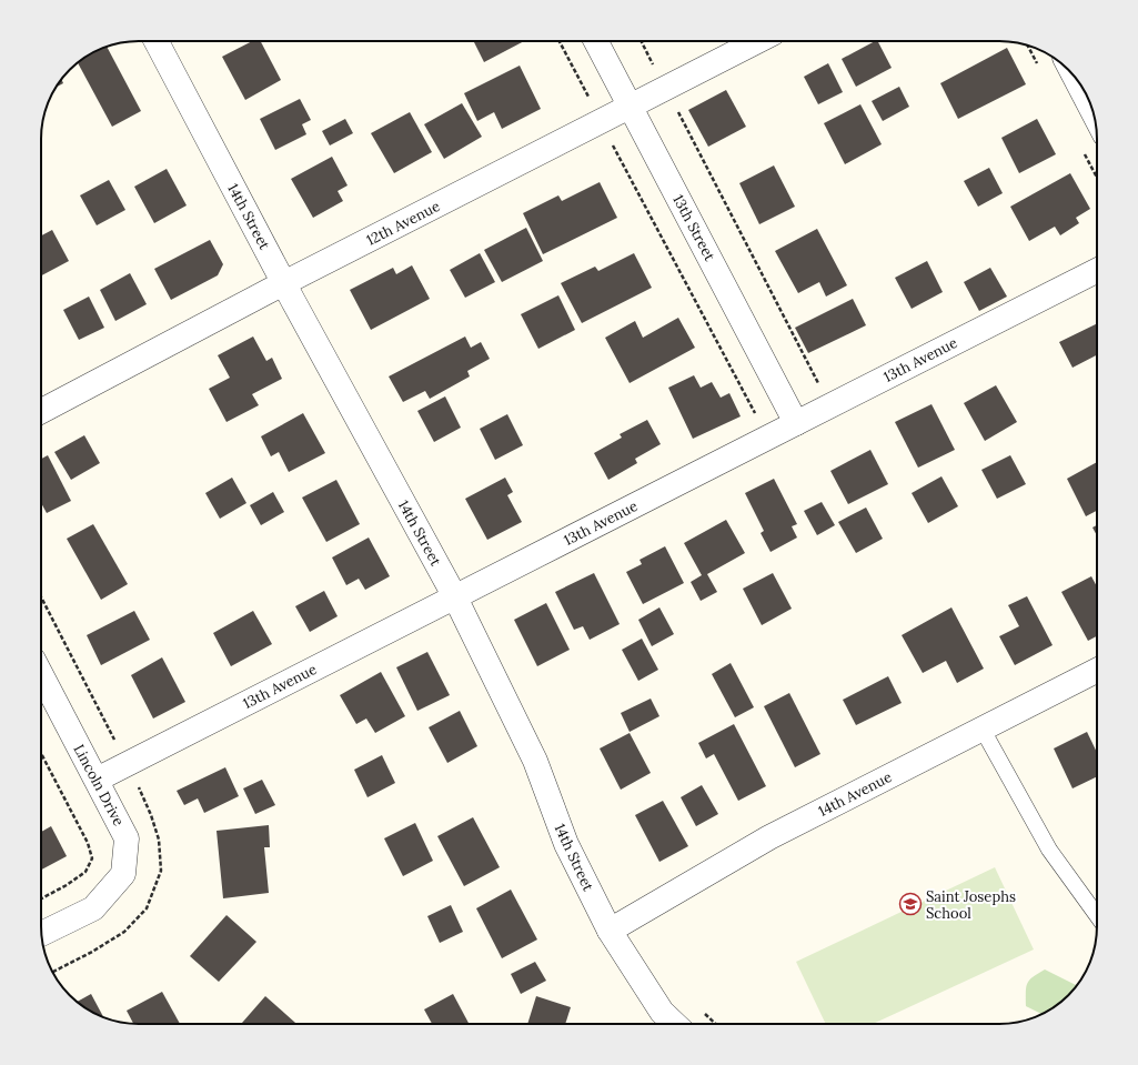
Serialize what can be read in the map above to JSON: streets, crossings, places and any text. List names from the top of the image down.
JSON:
{
  "streets": {
    "street": [
      "14th Street",
      "12th Avenue",
      "13th Street",
      "13th Avenue",
      "Lincoln Drive",
      "14th Avenue"
    ]
  },
  "crossings": [
    ["14th Street", "12th Avenue"],
    ["14th Street", "13th Avenue"],
    ["14th Street", "14th Avenue"],
    ["12th Avenue", "13th Street"],
    ["13th Street", "13th Avenue"],
    ["13th Avenue", "Lincoln Drive"]
  ],
  "places": {
    "school or university": ["Saint Josephs School"]
  }
}
